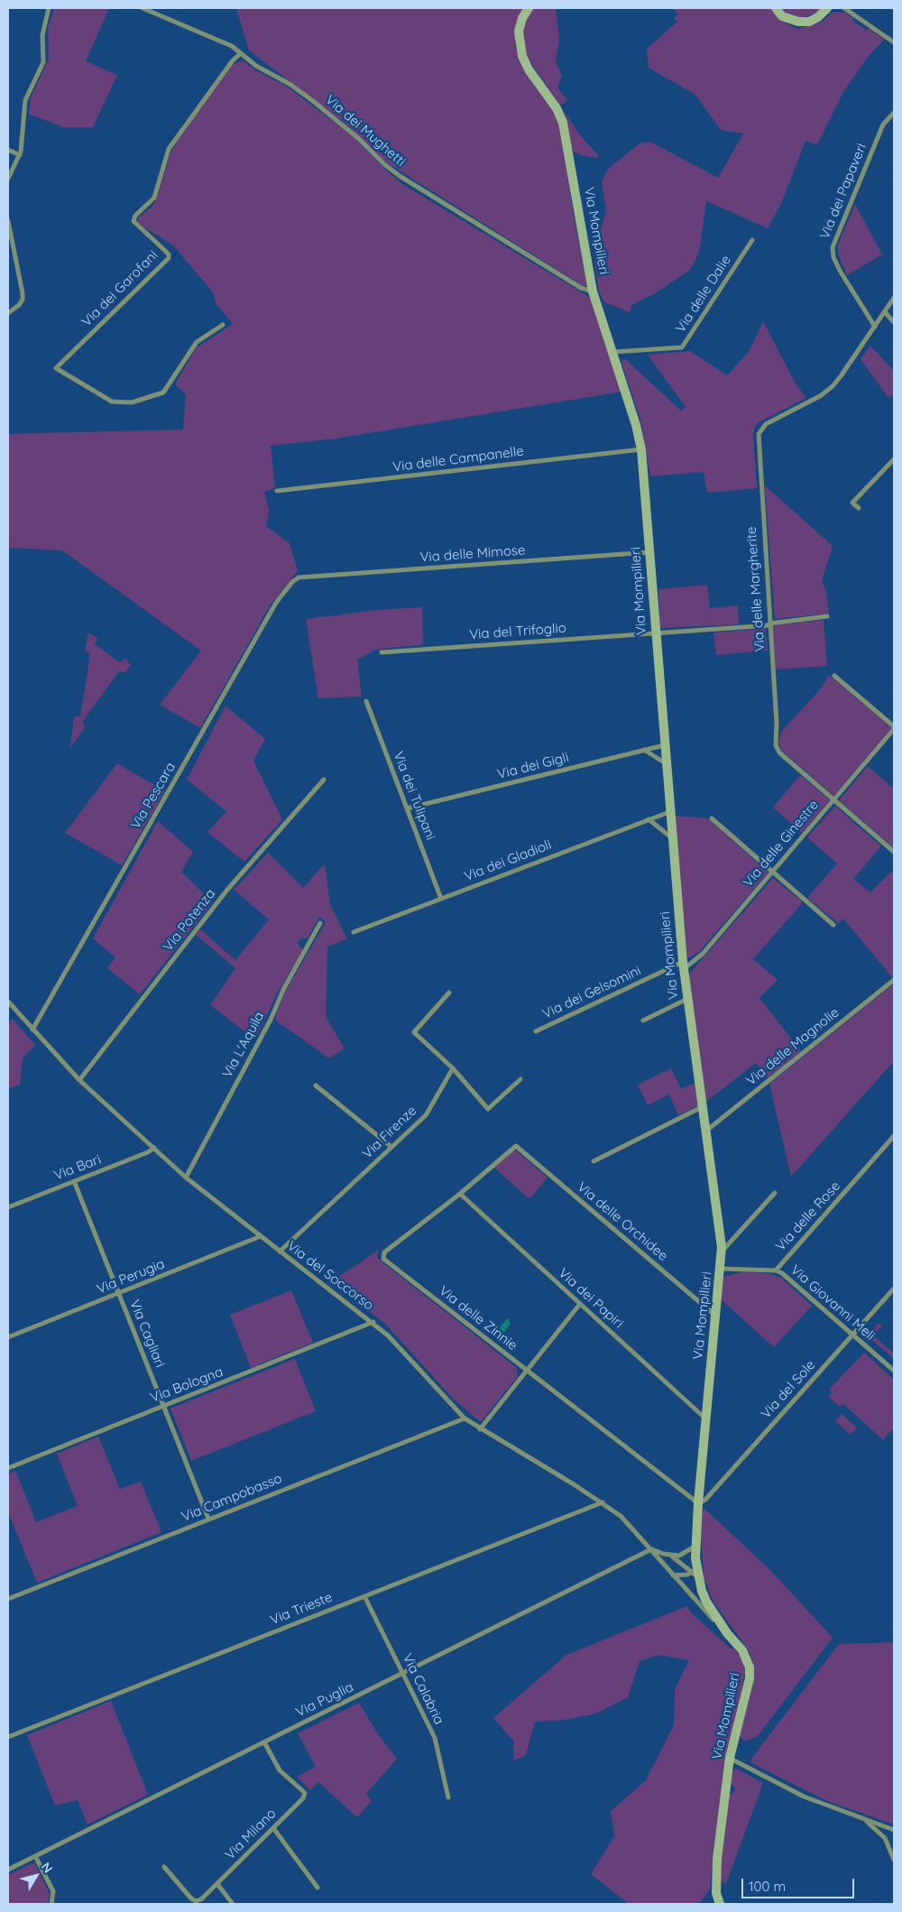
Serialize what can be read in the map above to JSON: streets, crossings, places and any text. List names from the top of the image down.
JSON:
{
  "streets": {
    "street": [
      "Via dei Mughetti",
      "Via dei Papaveri",
      "Via Mompilieri",
      "Via dei Garofani",
      "Via delle Dalie",
      "Via delle Campanelle",
      "Via delle Mimose",
      "Via delle Margherite",
      "Via del Trifoglio",
      "Via dei Gigli",
      "Via Pescara",
      "Via dei Tulipani",
      "Via delle Ginestre",
      "Via dei Gladioli",
      "Via Potenza",
      "Via dei Gelsomini",
      "Via L'Aquila",
      "Via delle Magnolie",
      "Via Firenze",
      "Via Bari",
      "Via delle Rose",
      "Via delle Orchidee",
      "Via del Soccorso",
      "Via Perugia",
      "Via dei Papiri",
      "Via Giovanni Meli",
      "Via delle Zinnie",
      "Via Cagliari",
      "Via Bologna",
      "Via del Sole",
      "Via Campobasso",
      "Via Trieste",
      "Via Calabria",
      "Via Puglia",
      "Via Milano"
    ]
  },
  "crossings": [
    ["Via dei Mughetti", "Via Mompilieri"],
    ["Via dei Mughetti", "Via dei Garofani"],
    ["Via dei Papaveri", "Via delle Margherite"],
    ["Via Mompilieri", "Via delle Dalie"],
    ["Via Mompilieri", "Via delle Campanelle"],
    ["Via Mompilieri", "Via delle Mimose"],
    ["Via Mompilieri", "Via del Trifoglio"],
    ["Via Mompilieri", "Via dei Gigli"],
    ["Via Mompilieri", "Via delle Ginestre"],
    ["Via Mompilieri", "Via dei Gladioli"],
    ["Via Mompilieri", "Via dei Gelsomini"],
    ["Via Mompilieri", "Via delle Magnolie"],
    ["Via Mompilieri", "Via delle Rose"],
    ["Via Mompilieri", "Via delle Orchidee"],
    ["Via Mompilieri", "Via del Soccorso"],
    ["Via Mompilieri", "Via dei Papiri"],
    ["Via Mompilieri", "Via delle Zinnie"],
    ["Via Mompilieri", "Via del Sole"],
    ["Via delle Mimose", "Via Pescara"],
    ["Via delle Margherite", "Via del Trifoglio"],
    ["Via delle Margherite", "Via delle Ginestre"],
    ["Via dei Gigli", "Via dei Tulipani"],
    ["Via Pescara", "Via del Soccorso"],
    ["Via dei Tulipani", "Via dei Gladioli"],
    ["Via delle Ginestre", "Via dei Gelsomini"],
    ["Via Potenza", "Via del Soccorso"],
    ["Via L'Aquila", "Via del Soccorso"],
    ["Via Firenze", "Via del Soccorso"],
    ["Via Bari", "Via del Soccorso"],
    ["Via Bari", "Via Cagliari"],
    ["Via delle Rose", "Via Giovanni Meli"],
    ["Via delle Orchidee", "Via delle Zinnie"],
    ["Via del Soccorso", "Via Perugia"],
    ["Via del Soccorso", "Via Bologna"],
    ["Via del Soccorso", "Via Campobasso"],
    ["Via del Soccorso", "Via Trieste"],
    ["Via del Soccorso", "Via Puglia"],
    ["Via Perugia", "Via Cagliari"],
    ["Via dei Papiri", "Via delle Zinnie"],
    ["Via Giovanni Meli", "Via del Sole"],
    ["Via delle Zinnie", "Via del Sole"],
    ["Via Cagliari", "Via Bologna"],
    ["Via Cagliari", "Via Campobasso"],
    ["Via Trieste", "Via Calabria"],
    ["Via Calabria", "Via Puglia"],
    ["Via Puglia", "Via Milano"]
  ],
  "scale_bar": "100 m",
  "north": "top right"
}
